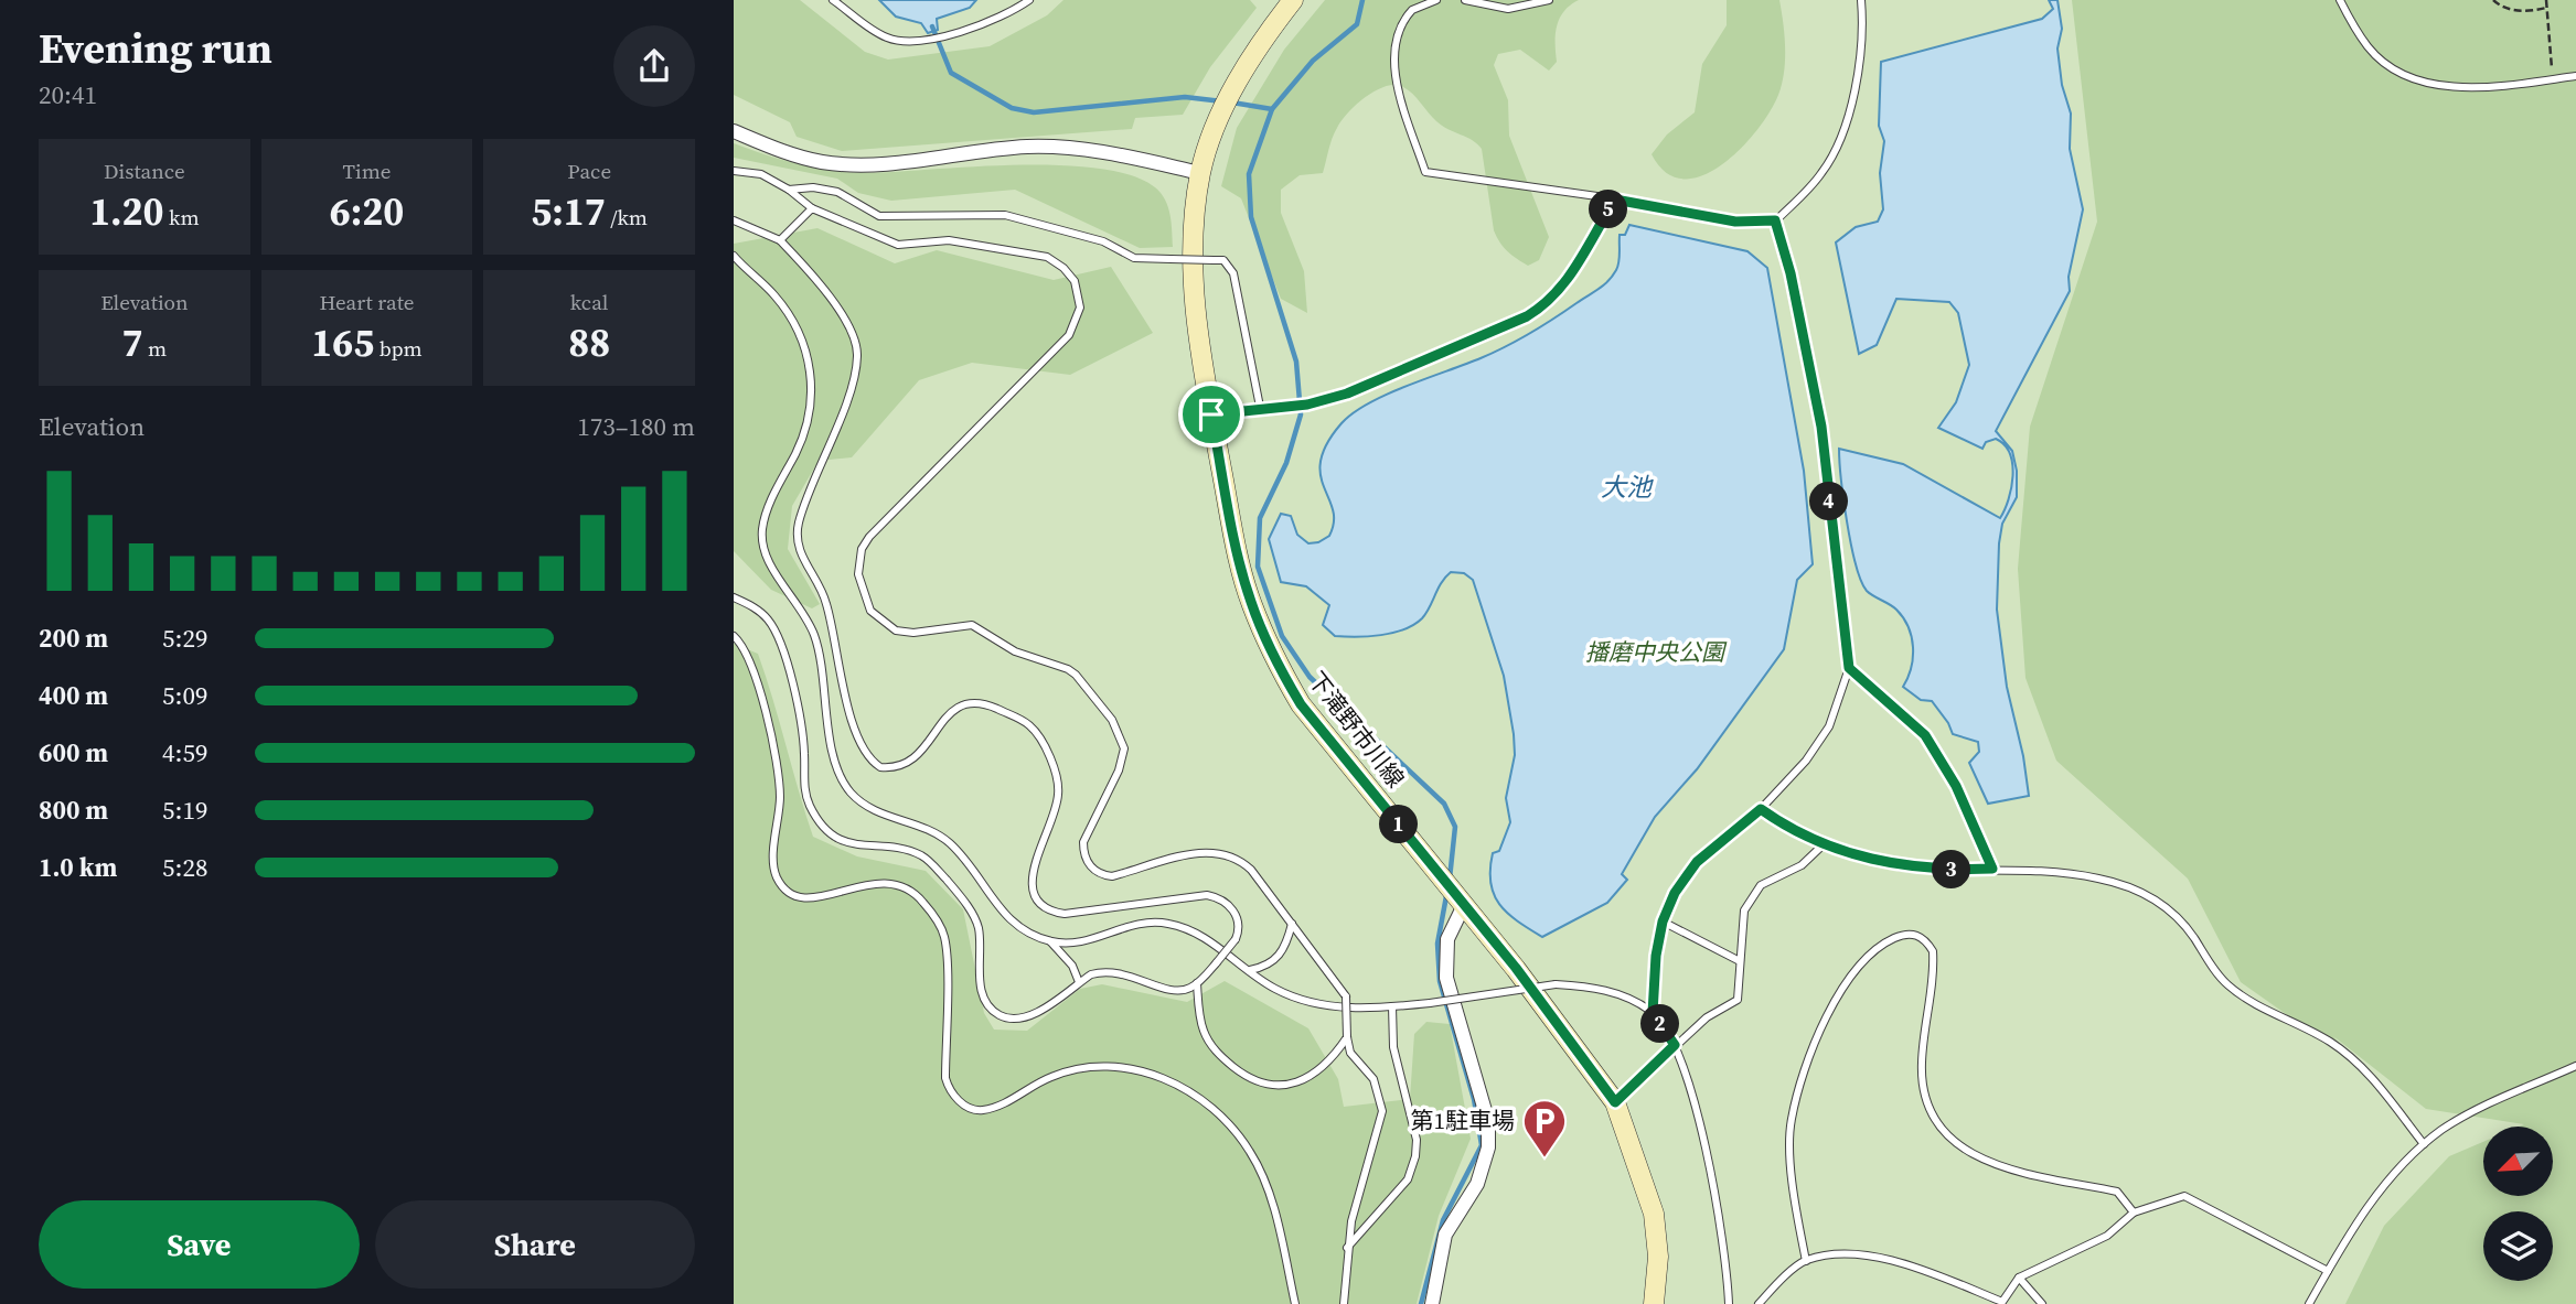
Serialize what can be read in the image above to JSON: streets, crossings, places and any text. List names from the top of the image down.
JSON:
{
  "streets": {
    "main road": ["下滝野市川線"]
  },
  "water": ["大池"],
  "parks": ["播磨中央公園"],
  "places": {
    "parking": ["第1駐車場"]
  },
  "north": "bottom left",
  "page": {
    "heading": ["Evening run", "20:41"],
    "stats": [
      ["Distance", "1.20 km"],
      ["Time", "6:20"],
      ["Pace", "5:17 /km"],
      ["Elevation", "7 m"],
      ["Heart rate", "165 bpm"],
      ["kcal", "88"]
    ],
    "pins": [
      "5",
      "4",
      "1",
      "3",
      "2"
    ],
    "chart": ["Elevation", "173–180 m"],
    "list": [
      {
        "name": "200 m",
        "note": "5:29"
      },
      {
        "name": "400 m",
        "note": "5:09"
      },
      {
        "name": "600 m",
        "note": "4:59"
      },
      {
        "name": "800 m",
        "note": "5:19"
      },
      {
        "name": "1.0 km",
        "note": "5:28"
      }
    ],
    "buttons": ["Save", "Share"]
  }
}
